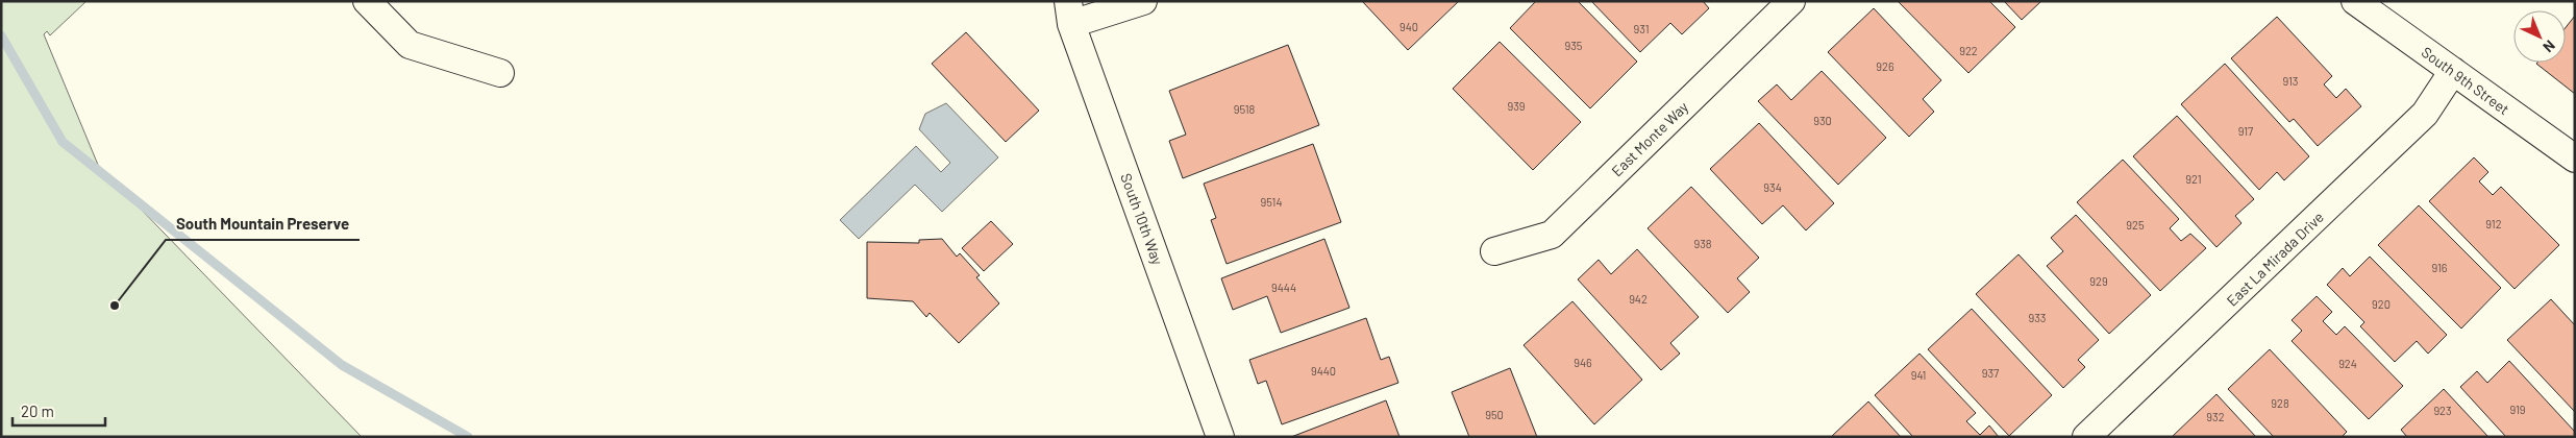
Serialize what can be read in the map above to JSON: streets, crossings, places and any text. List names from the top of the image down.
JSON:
{
  "streets": {
    "street": [
      "South 9th Street",
      "East Monte Way",
      "South 10th Way",
      "East La Mirada Drive"
    ]
  },
  "crossings": [
    ["South 9th Street", "East La Mirada Drive"]
  ],
  "places": ["South Mountain Preserve"],
  "house_numbers": [
    "940",
    "931",
    "935",
    "922",
    "926",
    "913",
    "939",
    "9518",
    "930",
    "917",
    "921",
    "934",
    "9514",
    "912",
    "925",
    "938",
    "916",
    "929",
    "9444",
    "942",
    "920",
    "933",
    "946",
    "924",
    "9440",
    "937",
    "941",
    "928",
    "919",
    "923",
    "950",
    "932"
  ],
  "scale_bar": "20 m",
  "north": "bottom right"
}
